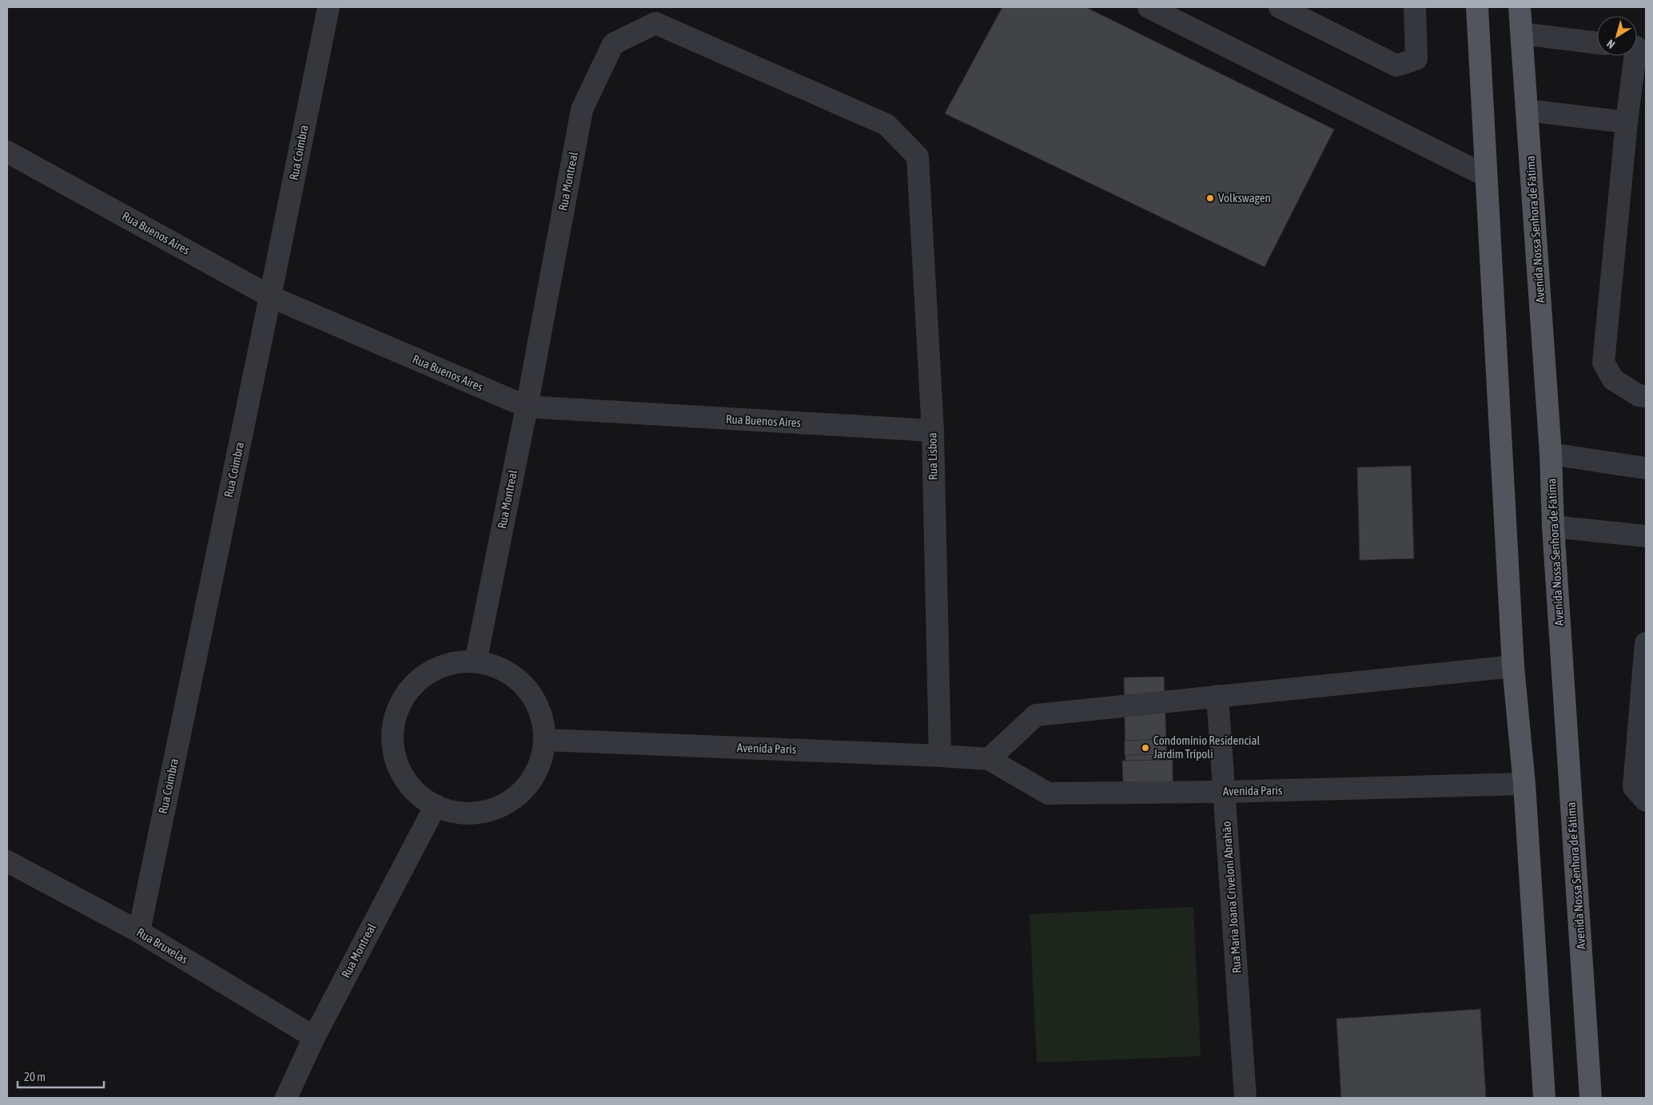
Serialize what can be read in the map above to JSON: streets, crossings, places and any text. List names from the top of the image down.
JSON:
{
  "streets": {
    "main road": ["Avenida Nossa Senhora de Fátima"],
    "street": [
      "Rua Coimbra",
      "Rua Montreal",
      "Rua Buenos Aires",
      "Rua Lisboa",
      "Avenida Paris",
      "Rua Maria Joana Criveloni Abrahão",
      "Rua Bruxelas"
    ]
  },
  "crossings": [
    ["Rua Coimbra", "Rua Buenos Aires"],
    ["Rua Coimbra", "Rua Bruxelas"],
    ["Rua Montreal", "Rua Buenos Aires"],
    ["Rua Montreal", "Rua Lisboa"],
    ["Rua Montreal", "Rua Bruxelas"],
    ["Rua Buenos Aires", "Rua Lisboa"],
    ["Rua Lisboa", "Avenida Paris"],
    ["Avenida Paris", "Rua Maria Joana Criveloni Abrahão"]
  ],
  "places": ["Volkswagen", "Condomínio Residencial Jardim Trípoli"],
  "scale_bar": "20 m",
  "north": "bottom left"
}
